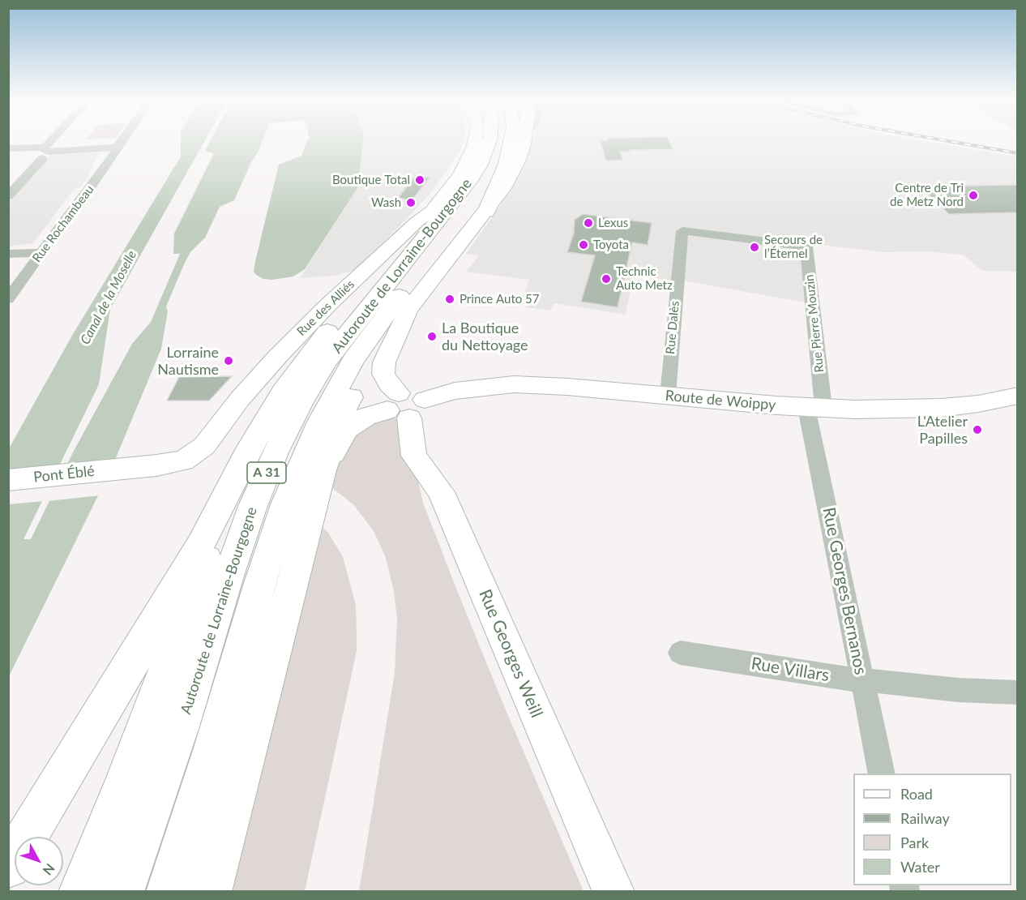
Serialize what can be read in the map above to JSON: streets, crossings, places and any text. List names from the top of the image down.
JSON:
{
  "streets": {
    "highway": ["Autoroute de Lorraine-Bourgogne", "A 31"],
    "main road": [
      "Rue des Alliés",
      "Route de Woippy",
      "Pont Éblé",
      "Rue Georges Weill"
    ],
    "street": [
      "Rue Rochambeau",
      "Rue Pierre Mouzin",
      "Rue Dalès",
      "Rue Georges Bernanos",
      "Rue Villars"
    ]
  },
  "crossings": [
    ["Rue des Alliés", "Pont Éblé"],
    ["Rue Pierre Mouzin", "Rue Dalès"],
    ["Rue Pierre Mouzin", "Route de Woippy"],
    ["Rue Pierre Mouzin", "Rue Georges Bernanos"],
    ["Rue Dalès", "Route de Woippy"],
    ["Route de Woippy", "Rue Georges Bernanos"],
    ["Route de Woippy", "Rue Georges Weill"],
    ["Rue Georges Bernanos", "Rue Villars"]
  ],
  "water": ["Canal de la Moselle"],
  "places": [
    "Boutique Total",
    "Centre de Tri de Metz Nord",
    "Wash",
    "Lexus",
    "Toyota",
    "Secours de l’Éternel",
    "Technic Auto Metz",
    "Prince Auto 57",
    "La Boutique du Nettoyage",
    "Lorraine Nautisme",
    "L'Atelier Papilles"
  ],
  "legend": [
    "Road",
    "Railway",
    "Park",
    "Water"
  ],
  "north": "bottom right"
}
